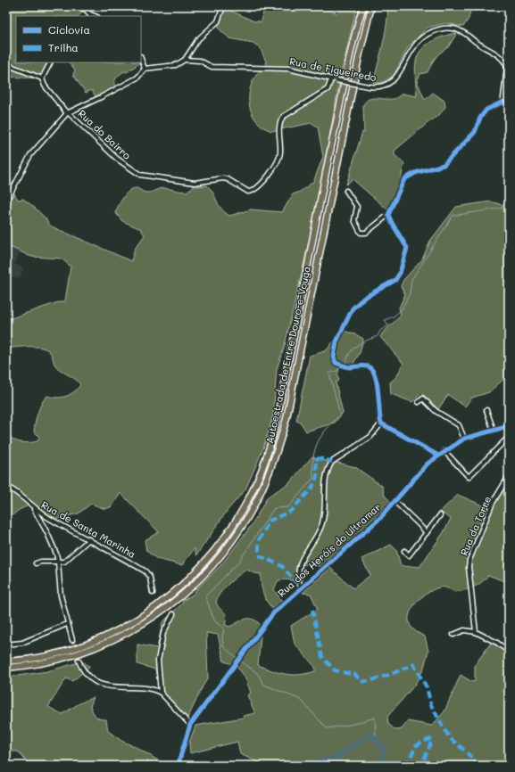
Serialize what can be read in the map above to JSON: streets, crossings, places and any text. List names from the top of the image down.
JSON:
{
  "streets": {
    "highway": ["Autoestrada de Entre Douro-e-Vouga"],
    "street": [
      "Rua de Figueiredo",
      "Rua do Bairro",
      "Rua da Torre",
      "Rua de Santa Marinha",
      "Rua dos Heróis do Ultramar"
    ]
  },
  "crossings": [
    ["Rua de Figueiredo", "Rua do Bairro"]
  ],
  "legend": ["Ciclovia", "Trilha"]
}
